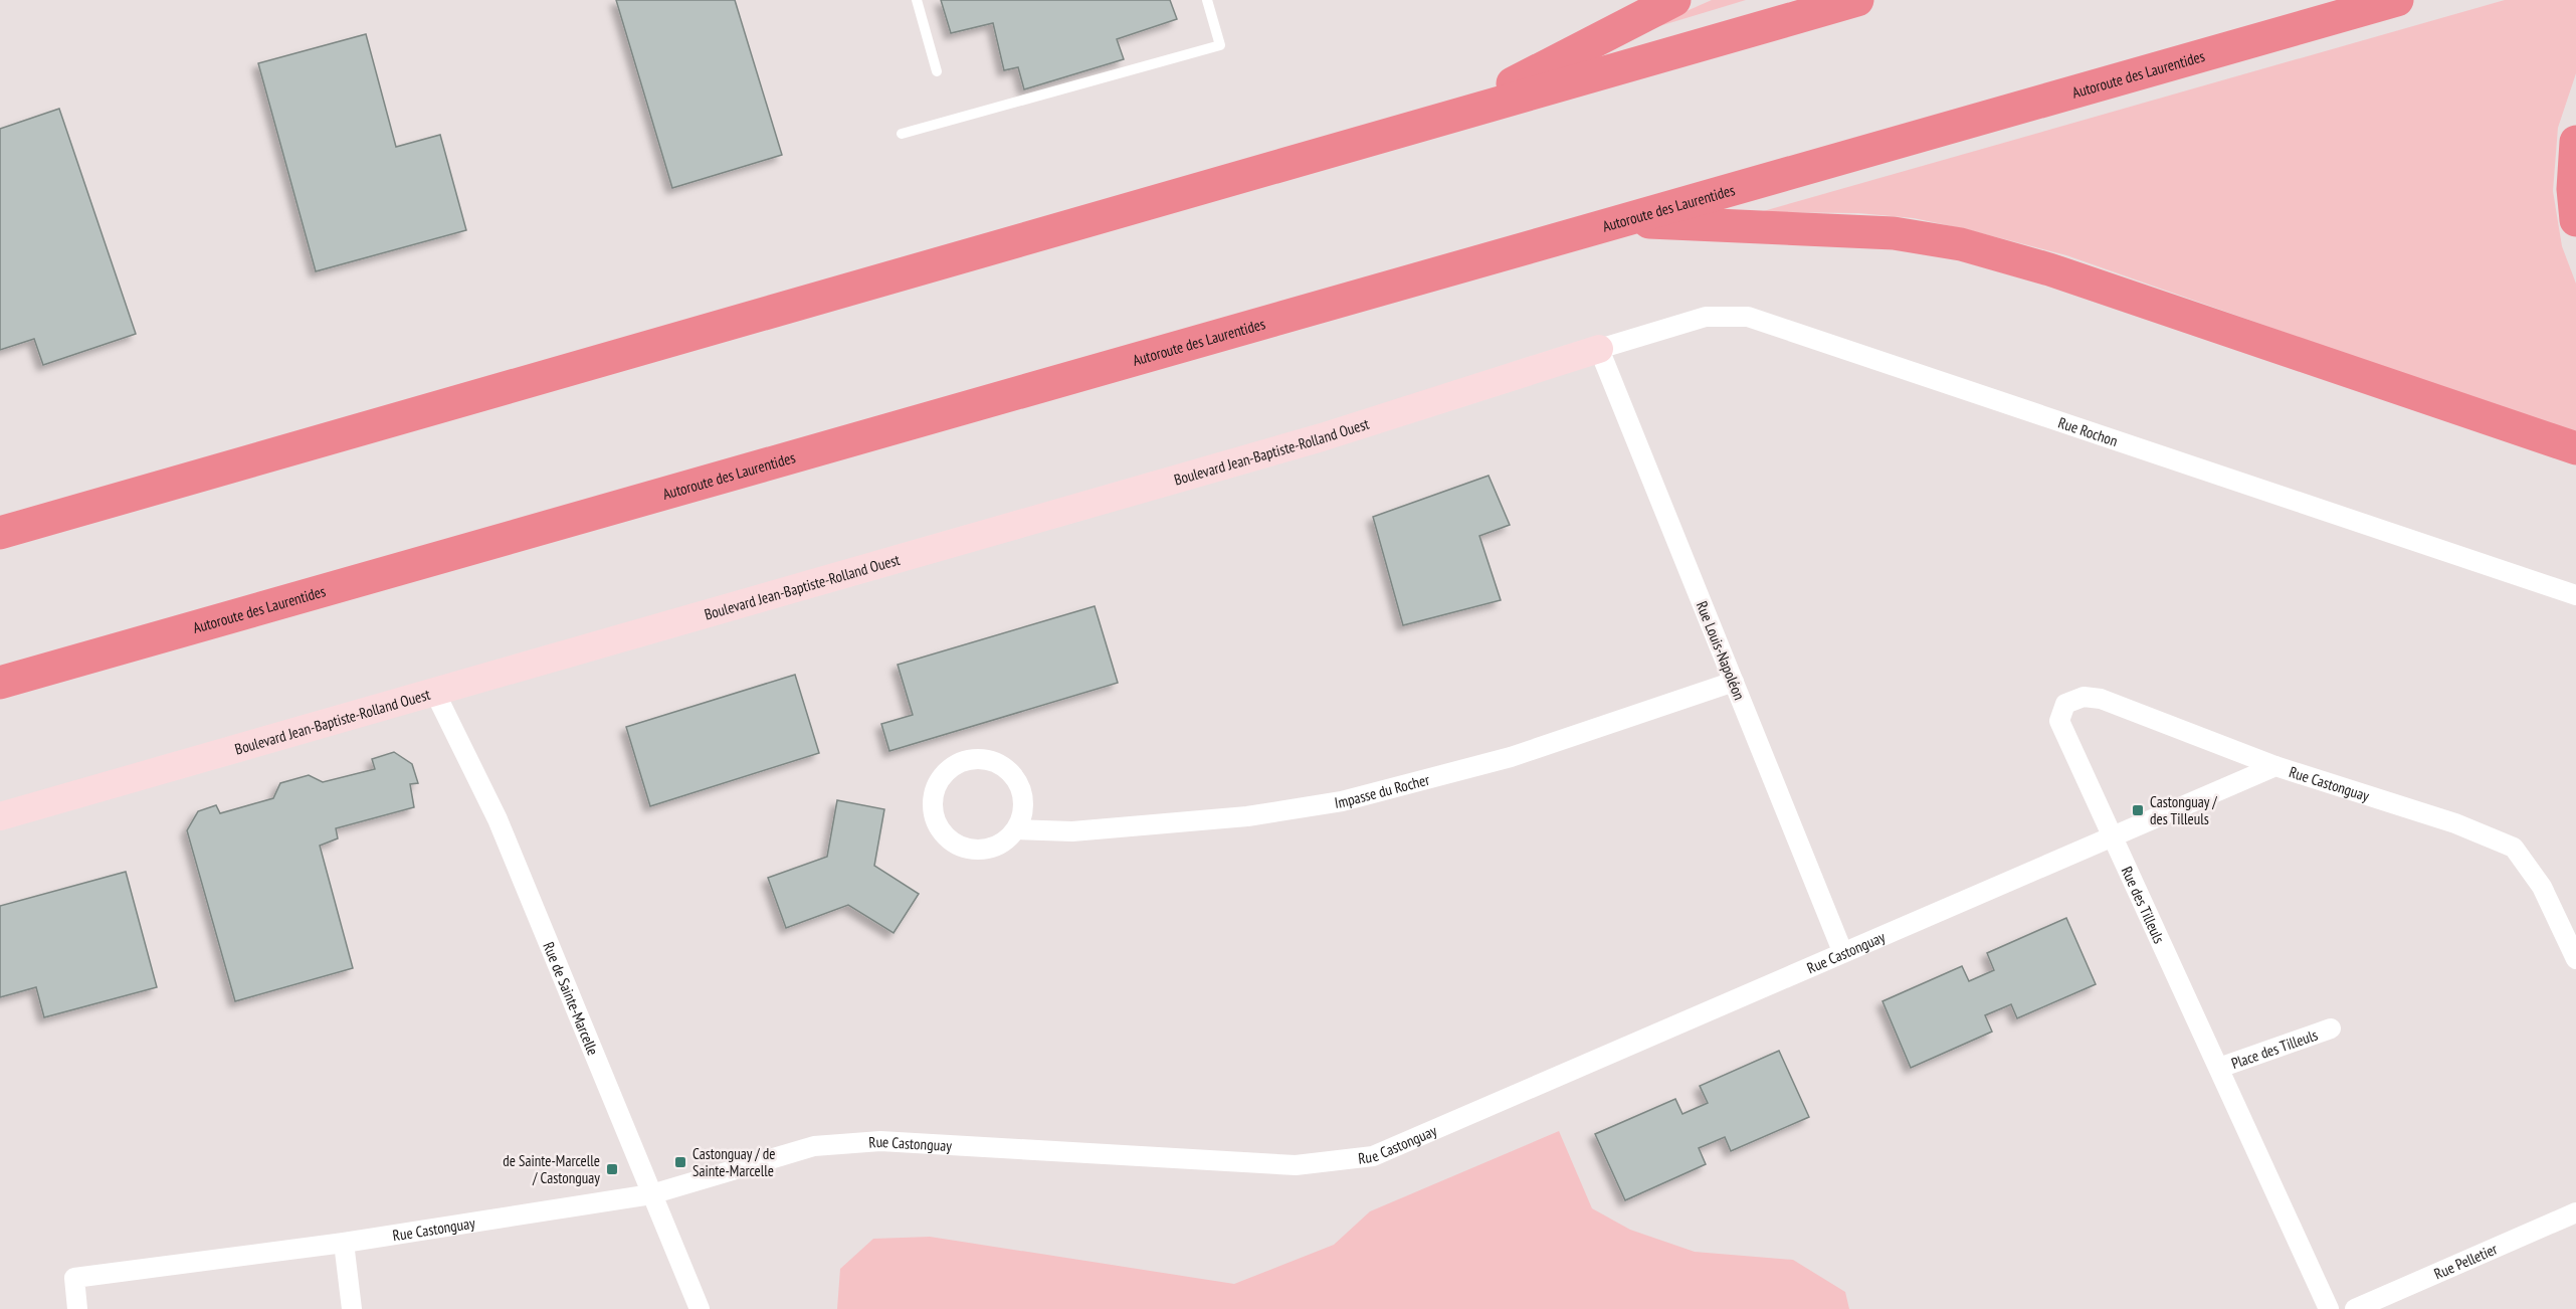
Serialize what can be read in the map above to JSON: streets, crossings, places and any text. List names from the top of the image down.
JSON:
{
  "streets": {
    "highway": ["Autoroute des Laurentides"],
    "street": [
      "Rue Rochon",
      "Boulevard Jean-Baptiste-Rolland Ouest",
      "Rue Louis-Napoléon",
      "Rue Castonguay",
      "Impasse du Rocher",
      "Rue des Tilleuls",
      "Rue de Sainte-Marcelle",
      "Place des Tilleuls",
      "Rue Pelletier"
    ]
  },
  "crossings": [
    ["Rue Rochon", "Boulevard Jean-Baptiste-Rolland Ouest"],
    ["Rue Rochon", "Rue Louis-Napoléon"],
    ["Boulevard Jean-Baptiste-Rolland Ouest", "Rue Louis-Napoléon"],
    ["Boulevard Jean-Baptiste-Rolland Ouest", "Rue de Sainte-Marcelle"],
    ["Rue Louis-Napoléon", "Rue Castonguay"],
    ["Rue Louis-Napoléon", "Impasse du Rocher"],
    ["Rue Castonguay", "Rue des Tilleuls"],
    ["Rue Castonguay", "Rue de Sainte-Marcelle"],
    ["Rue des Tilleuls", "Place des Tilleuls"]
  ],
  "places": {
    "transit": ["Castonguay / des Tilleuls", "Castonguay / de Sainte-Marcelle", "de Sainte-Marcelle / Castonguay"]
  }
}
